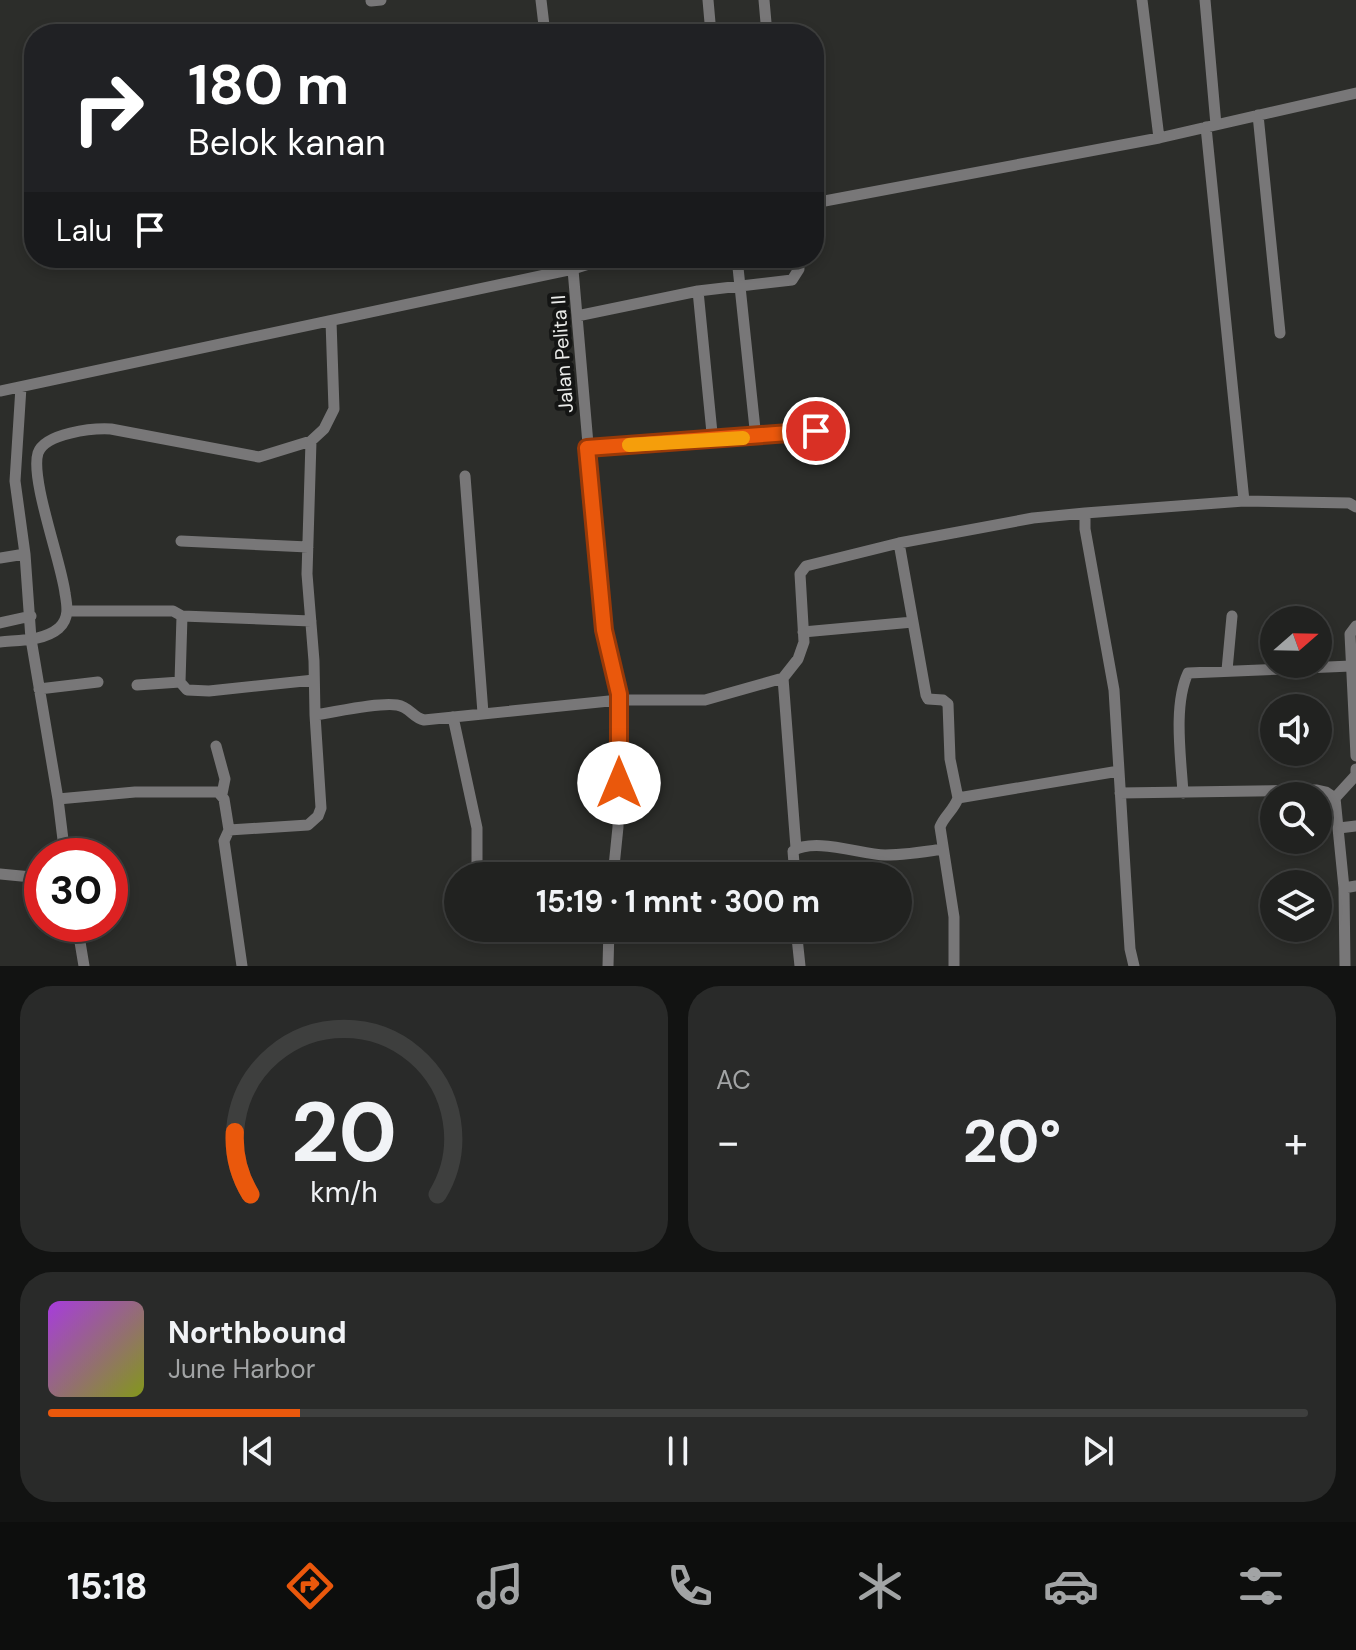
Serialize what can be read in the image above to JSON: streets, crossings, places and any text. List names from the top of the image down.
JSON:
{
  "streets": {
    "street": ["Jalan Pelita II"]
  },
  "north": "right",
  "page": {
    "turn": ["180 m", "Belok kanan"],
    "then": "Lalu",
    "limit": "30",
    "trip": "15:19 · 1 mnt · 300 m",
    "tile": "AC",
    "heat": ["−", "20°", "+"],
    "song": ["Northbound", "June Harbor"],
    "tabs": "15:18",
    "gauge": ["20", "km/h"]
  }
}
